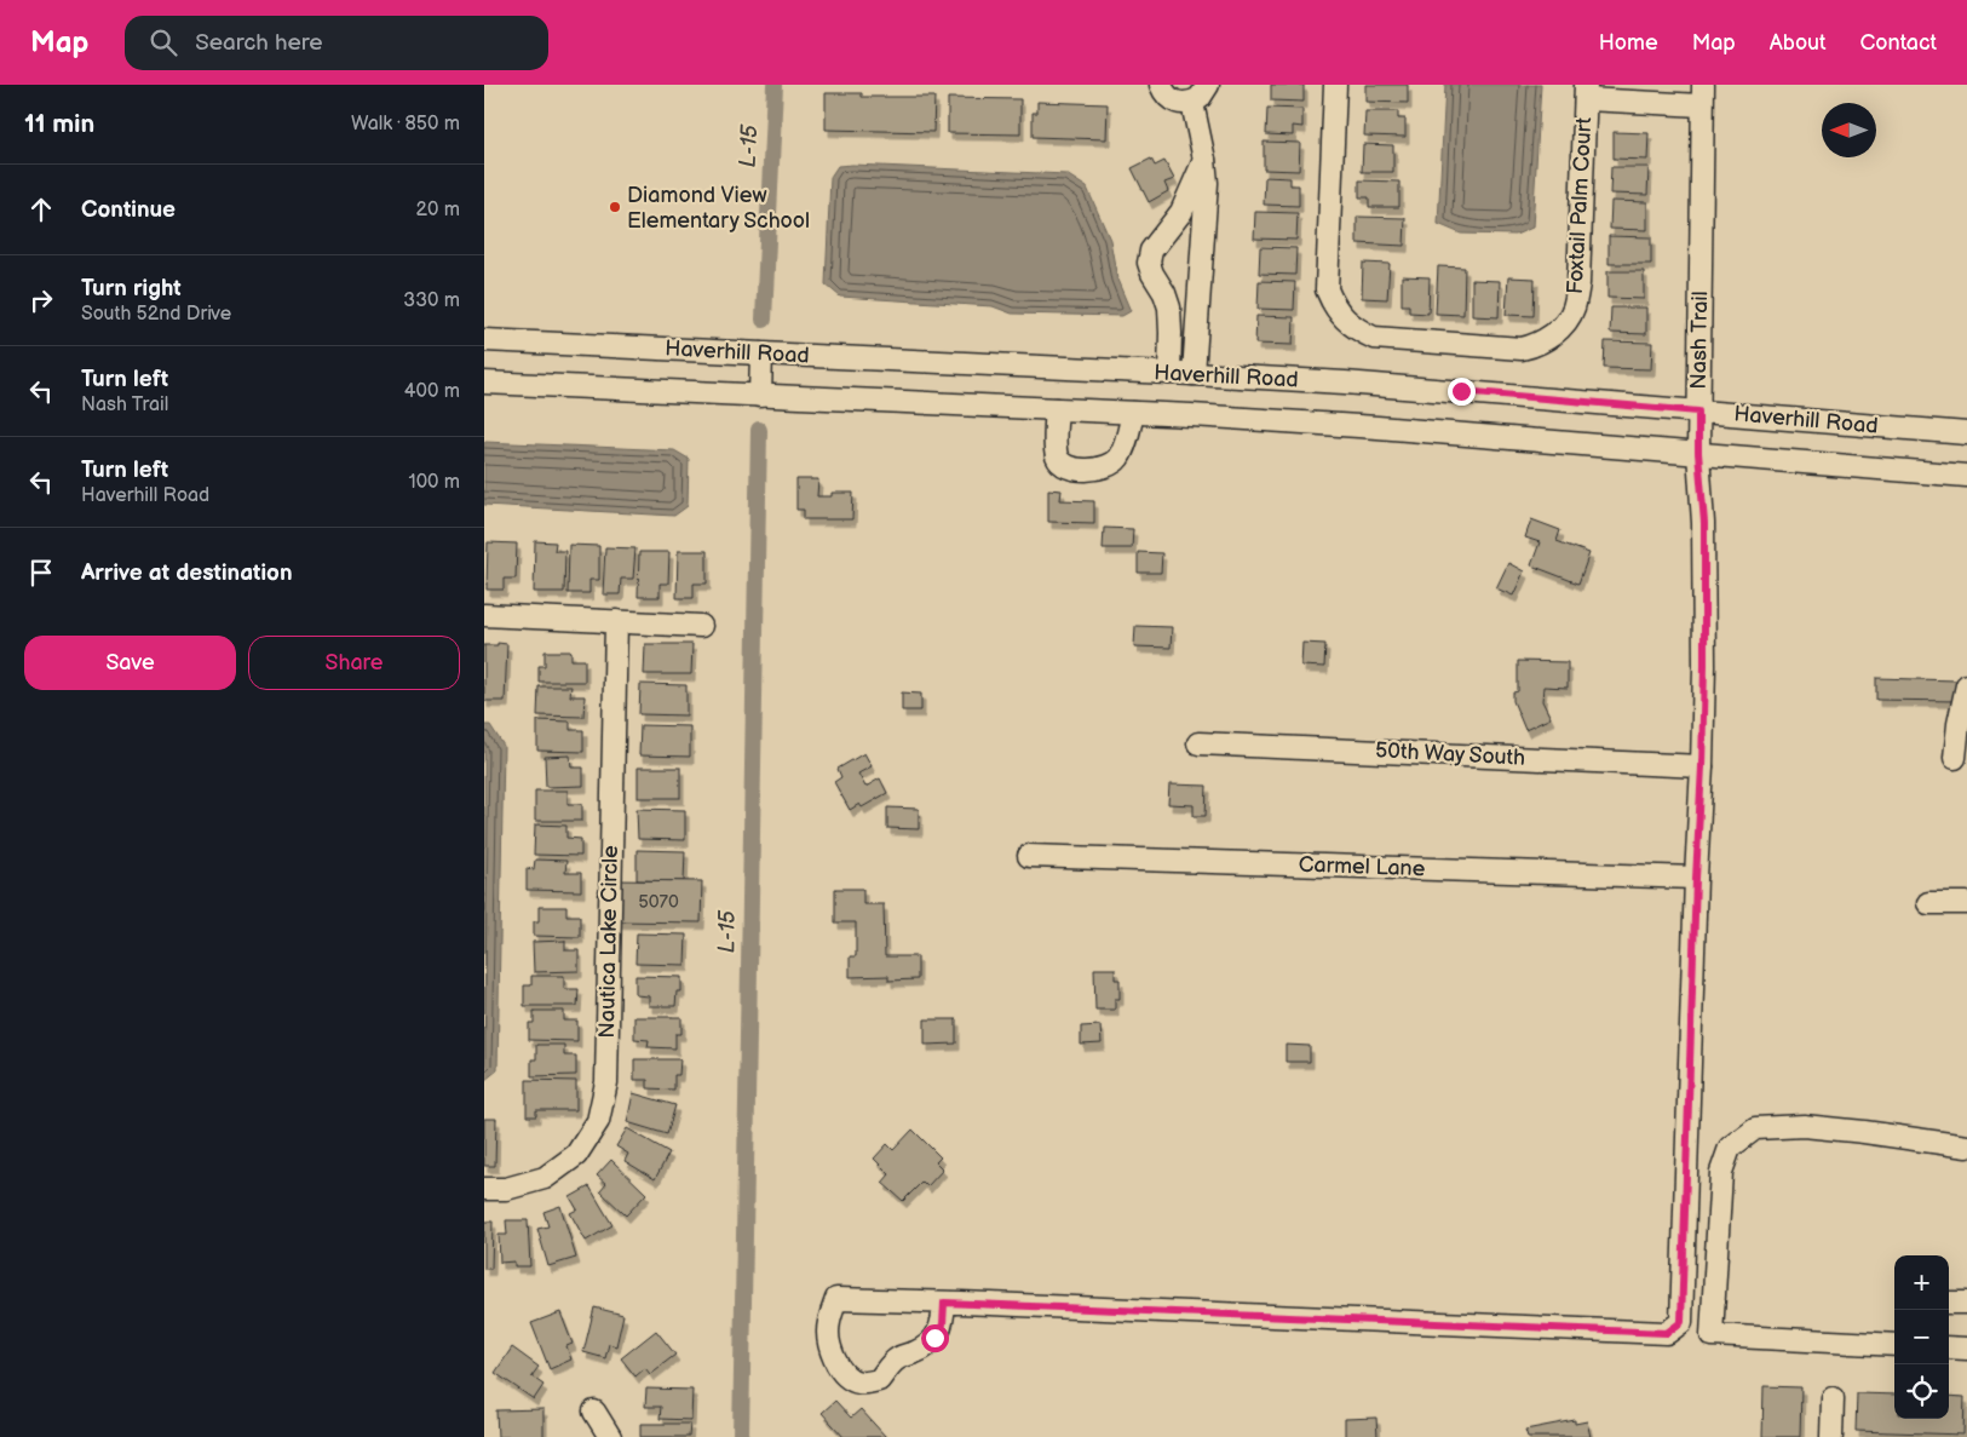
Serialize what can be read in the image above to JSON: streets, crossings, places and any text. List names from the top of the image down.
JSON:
{
  "streets": {
    "street": [
      "Foxtail Palm Court",
      "Nash Trail",
      "Haverhill Road",
      "50th Way South",
      "Carmel Lane",
      "Nautica Lake Circle"
    ]
  },
  "crossings": [
    ["Nash Trail", "Haverhill Road"],
    ["Nash Trail", "50th Way South"],
    ["Nash Trail", "Carmel Lane"]
  ],
  "water": ["L-15"],
  "places": ["Diamond View Elementary School"],
  "house_numbers": ["5070"],
  "north": "left",
  "page": {
    "header": "Map",
    "search": "Search here",
    "nav": [
      "Home",
      "Map",
      "About",
      "Contact"
    ],
    "heading": ["11 min", "Walk · 850 m"],
    "list": [
      ["Continue", "20 m"],
      ["Turn right", "South 52nd Drive", "330 m"],
      ["Turn left", "Nash Trail", "400 m"],
      ["Turn left", "Haverhill Road", "100 m"],
      "Arrive at destination"
    ],
    "buttons": ["Save", "Share"],
    "map_buttons": ["+", "−"]
  }
}
